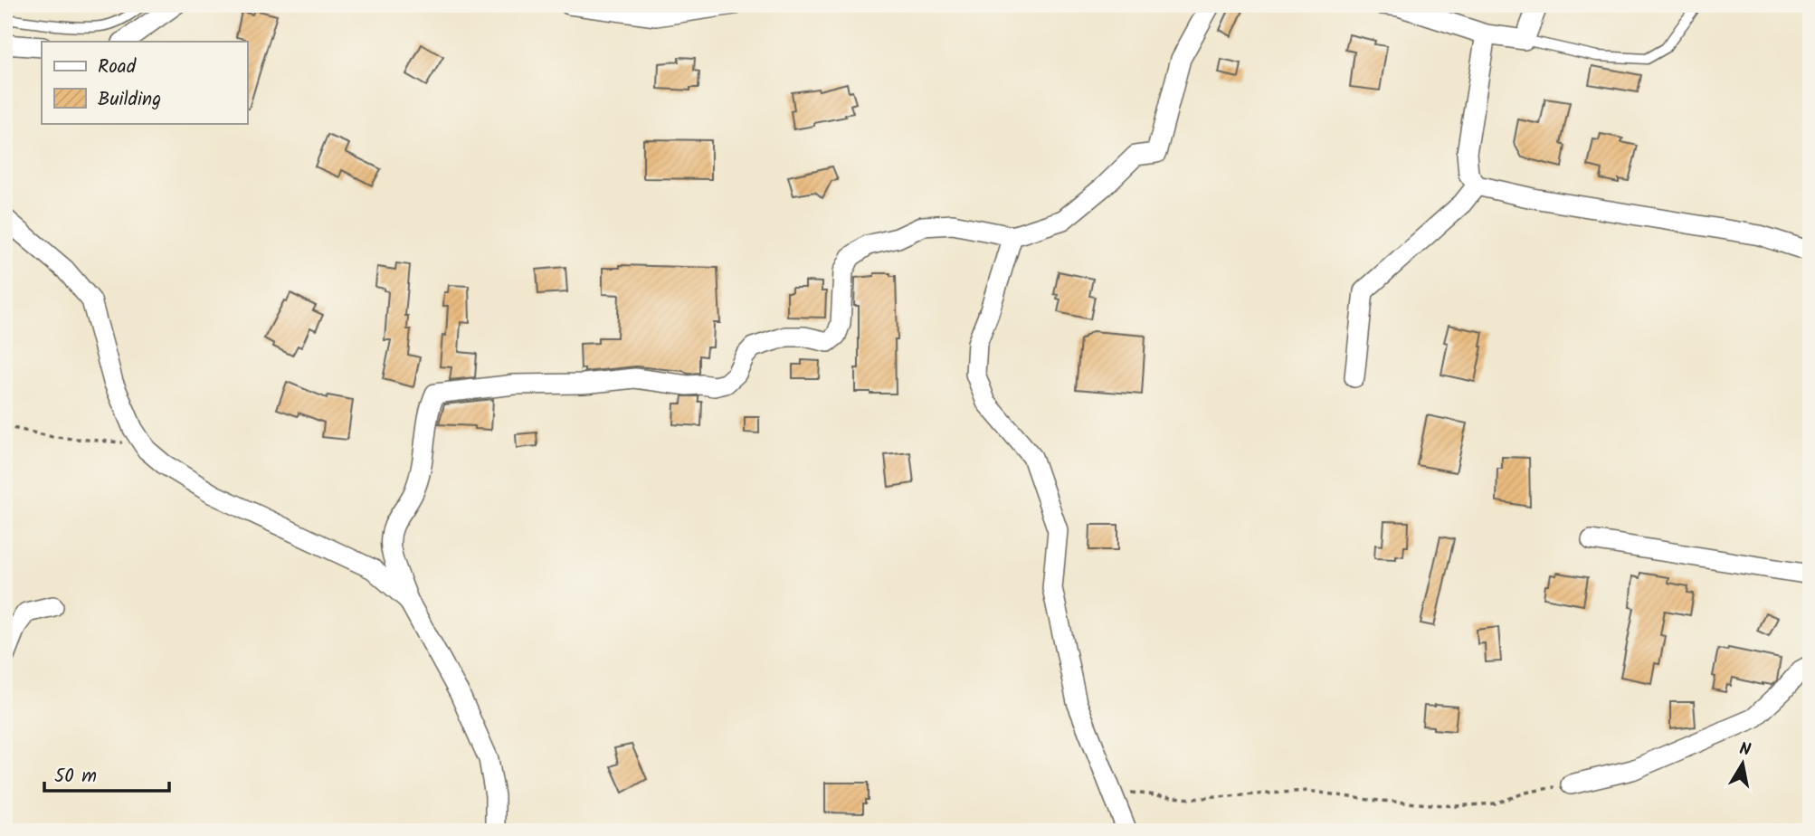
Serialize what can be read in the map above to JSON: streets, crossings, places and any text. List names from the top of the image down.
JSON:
{
  "legend": ["Road", "Building"],
  "scale_bar": "50 m",
  "north": "top"
}
